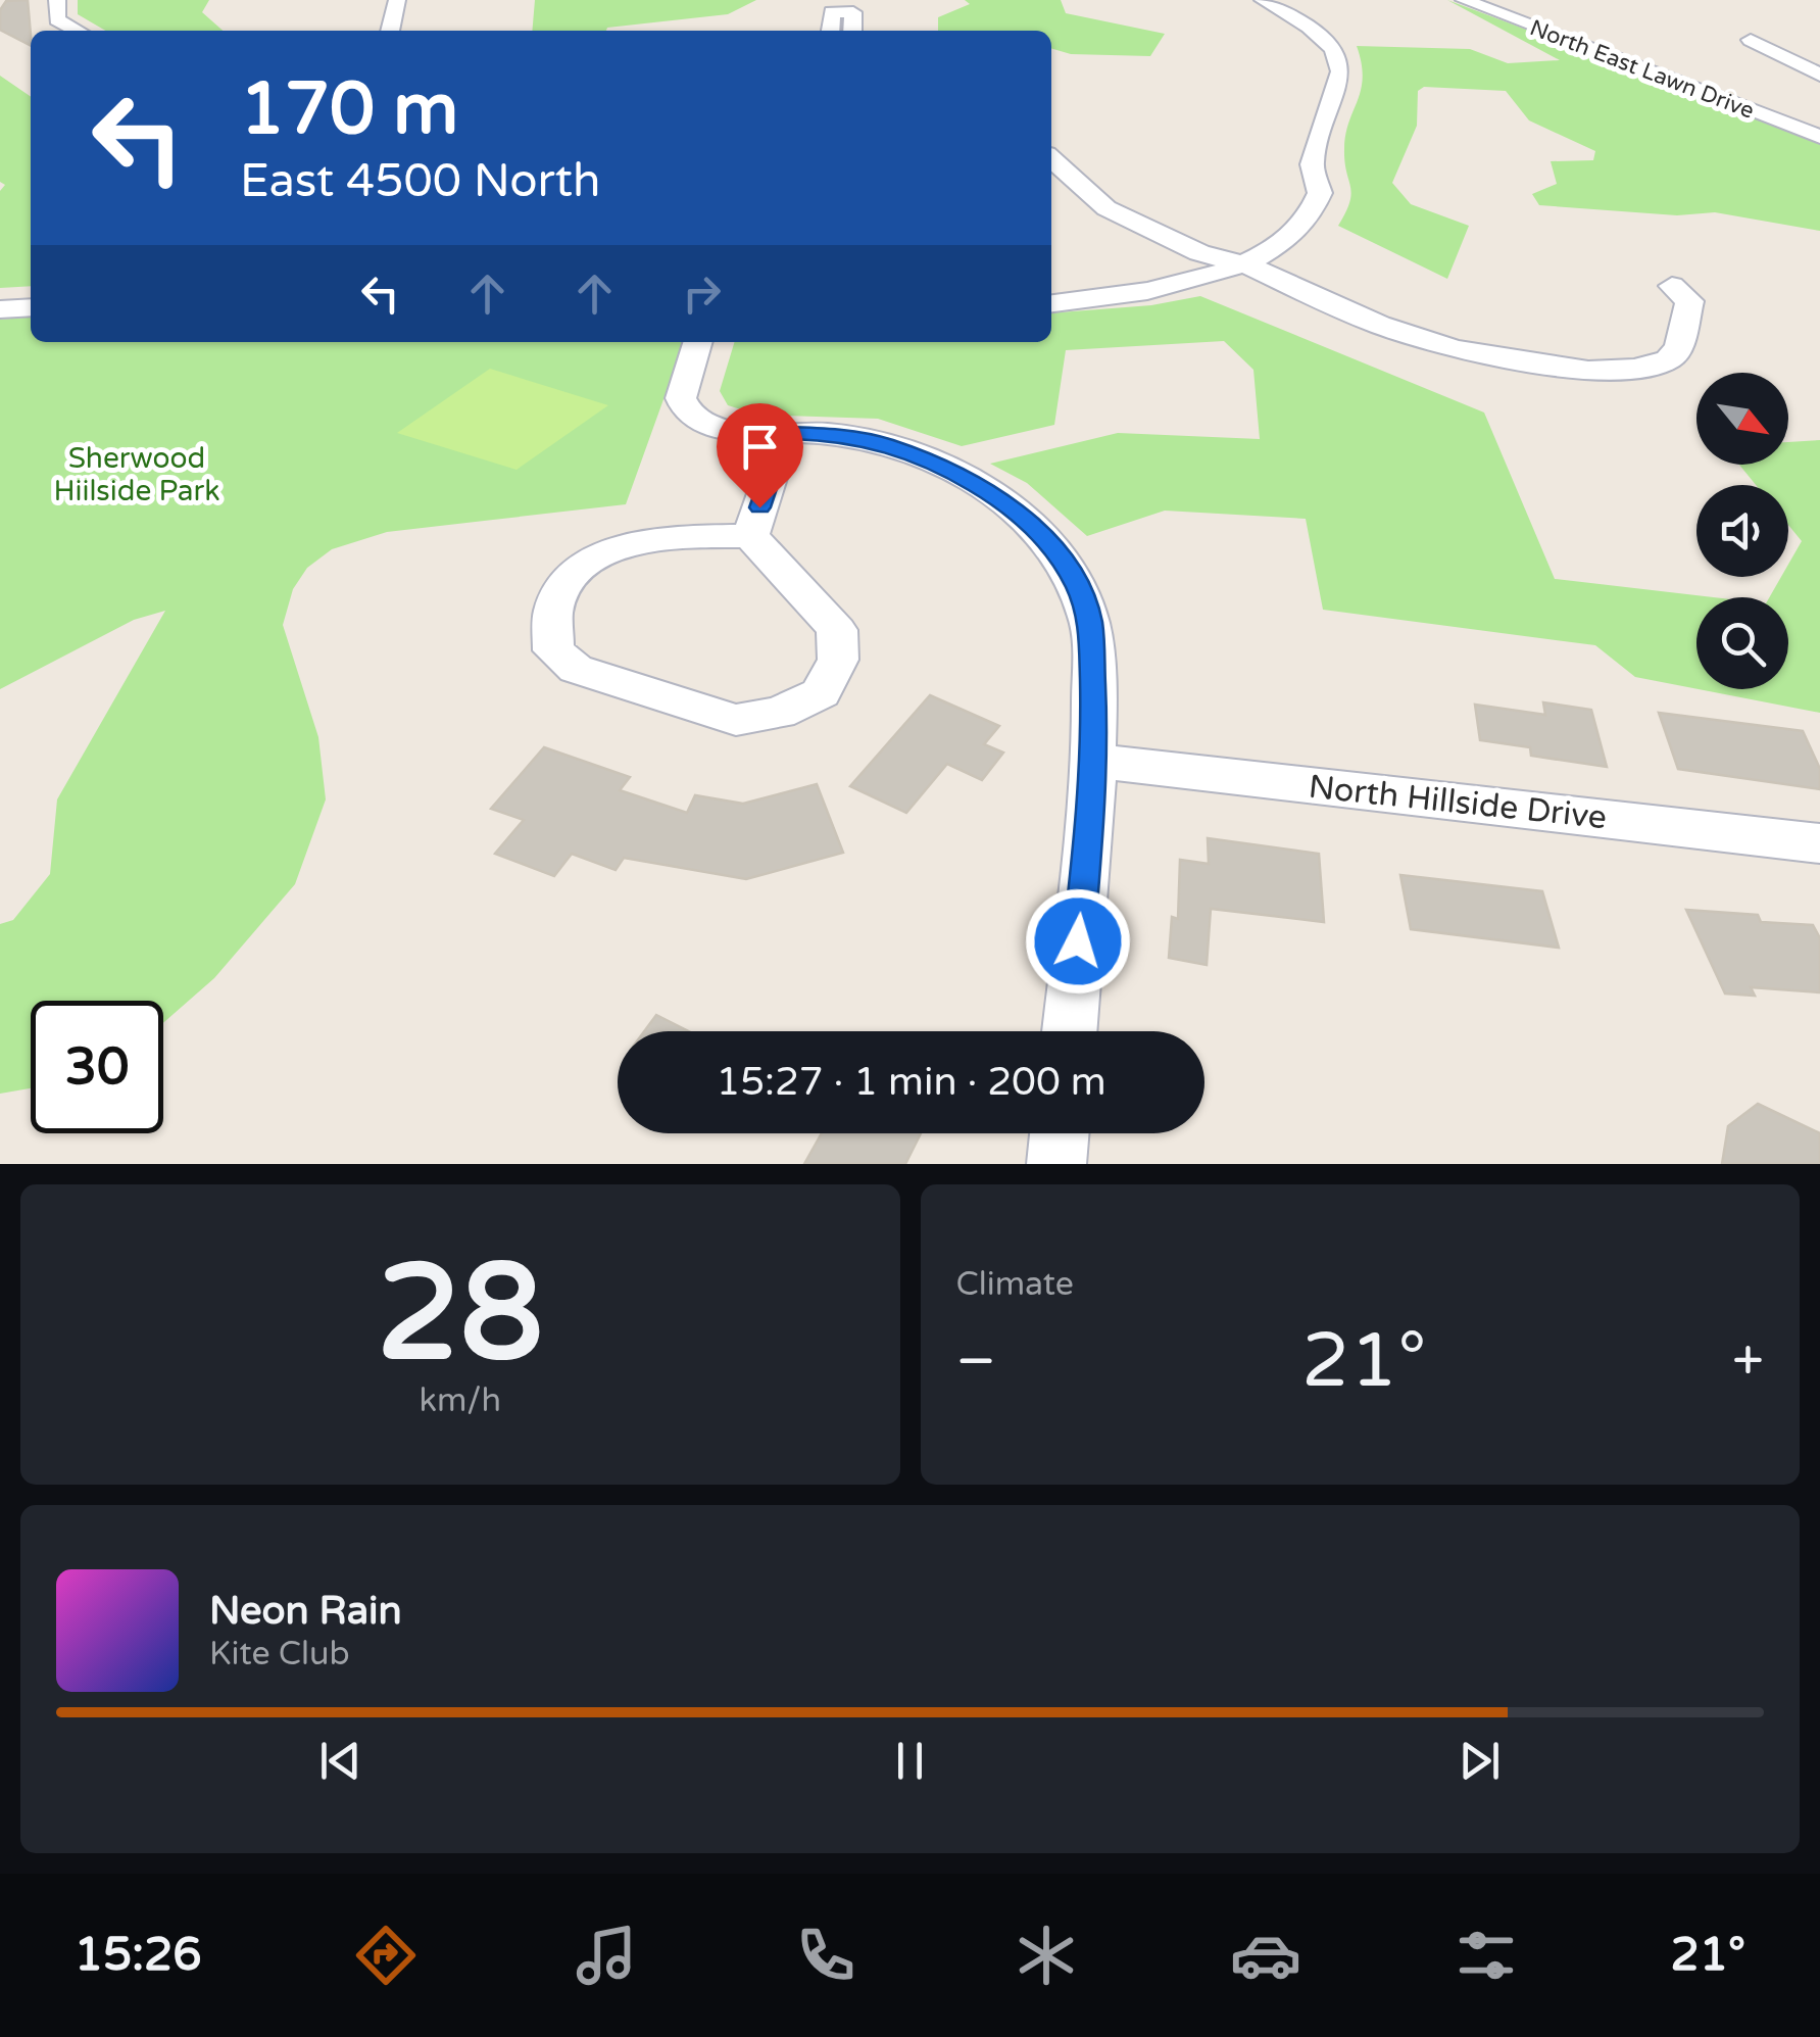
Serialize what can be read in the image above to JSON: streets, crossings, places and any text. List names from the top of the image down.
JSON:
{
  "streets": {
    "street": ["North East Lawn Drive", "North Hillside Drive"]
  },
  "parks": ["Sherwood Hiilside Park"],
  "north": "bottom right",
  "page": {
    "turn": ["170 m", "East 4500 North"],
    "limit": "30",
    "trip": "15:27 · 1 min · 200 m",
    "tile": [
      ["28", "km/h"],
      "Climate"
    ],
    "heat": ["−", "21°", "+"],
    "song": ["Neon Rain", "Kite Club"],
    "tabs": ["15:26", "21°"]
  }
}
